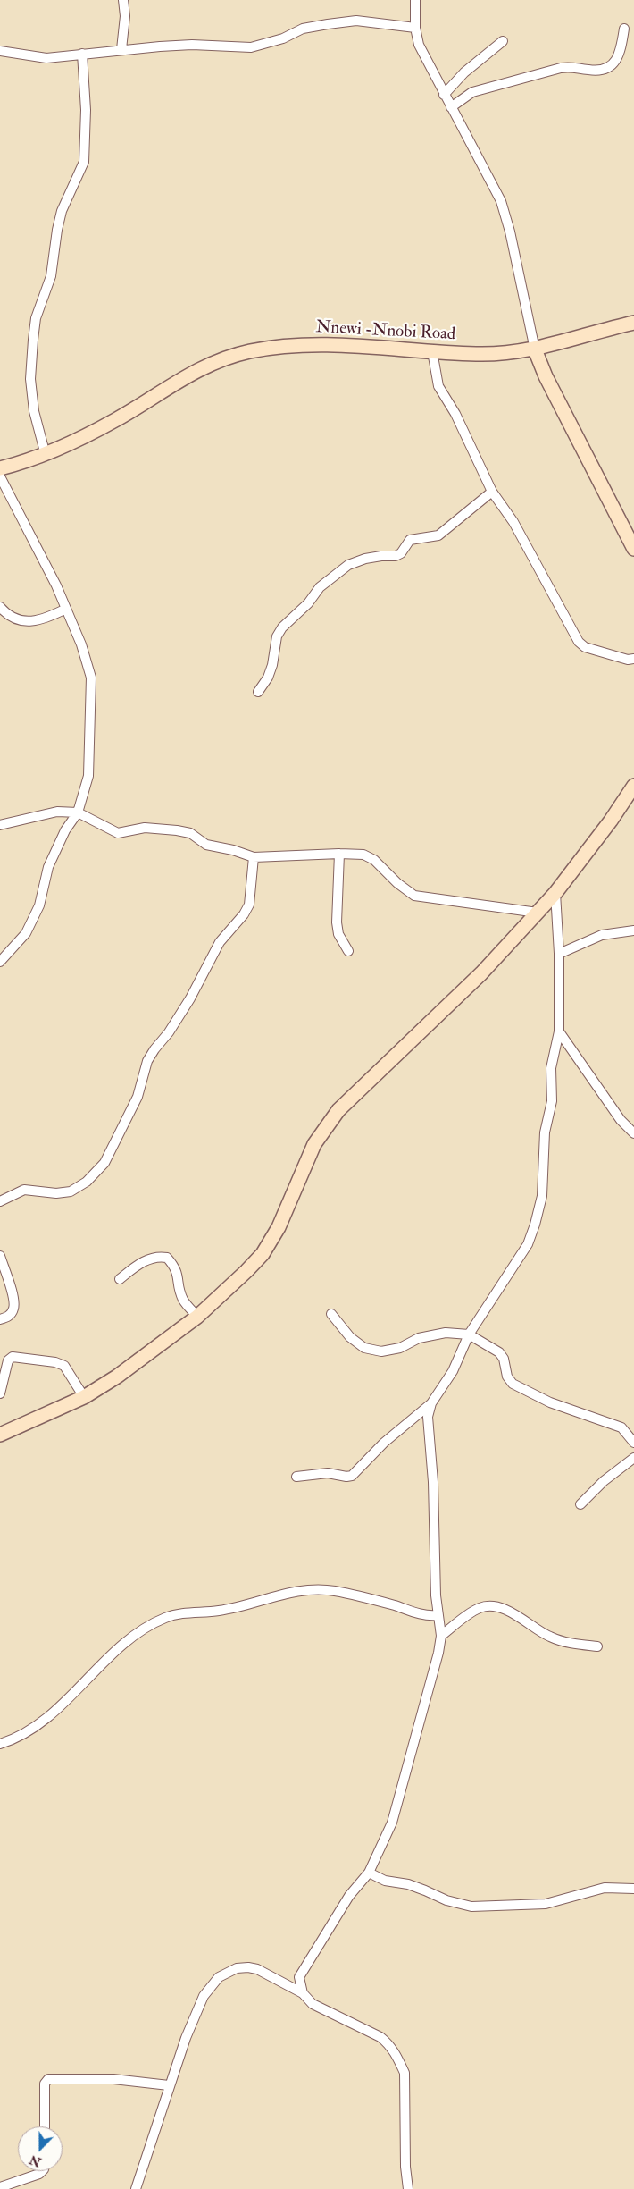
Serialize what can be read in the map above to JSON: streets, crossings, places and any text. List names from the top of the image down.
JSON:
{
  "streets": {
    "main road": ["Nnewi -Nnobi Road"]
  },
  "north": "bottom"
}
